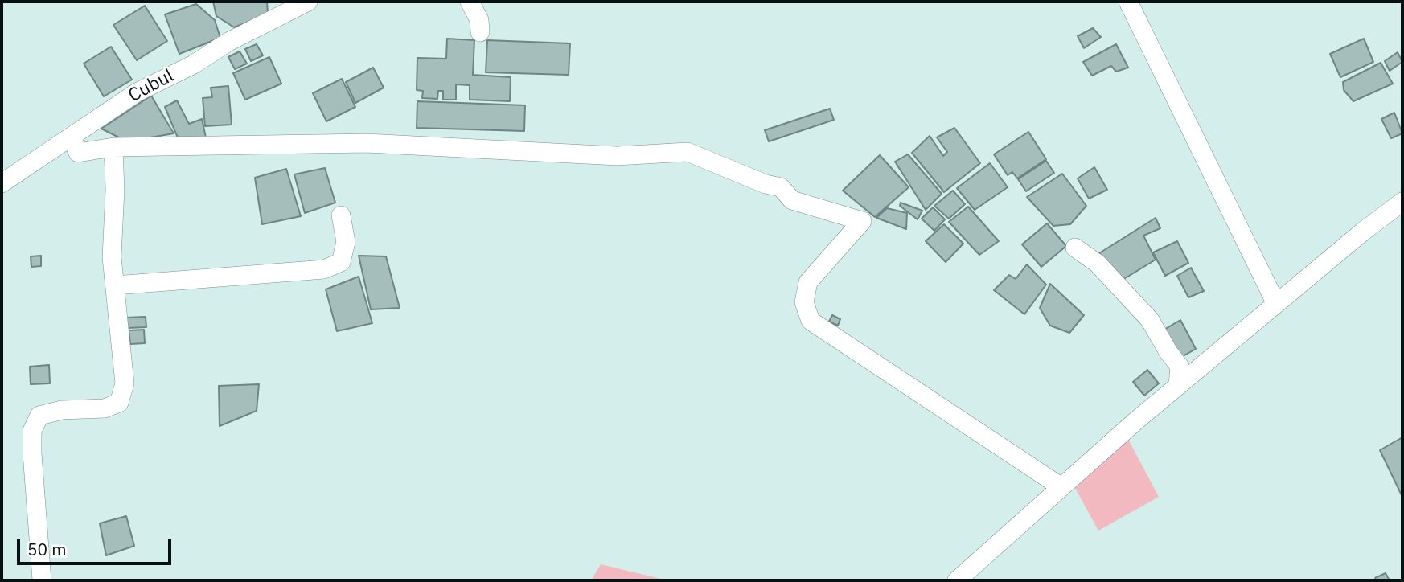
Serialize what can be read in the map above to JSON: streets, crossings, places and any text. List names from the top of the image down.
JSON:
{
  "streets": {
    "street": ["Cubul"]
  },
  "scale_bar": "50 m"
}
